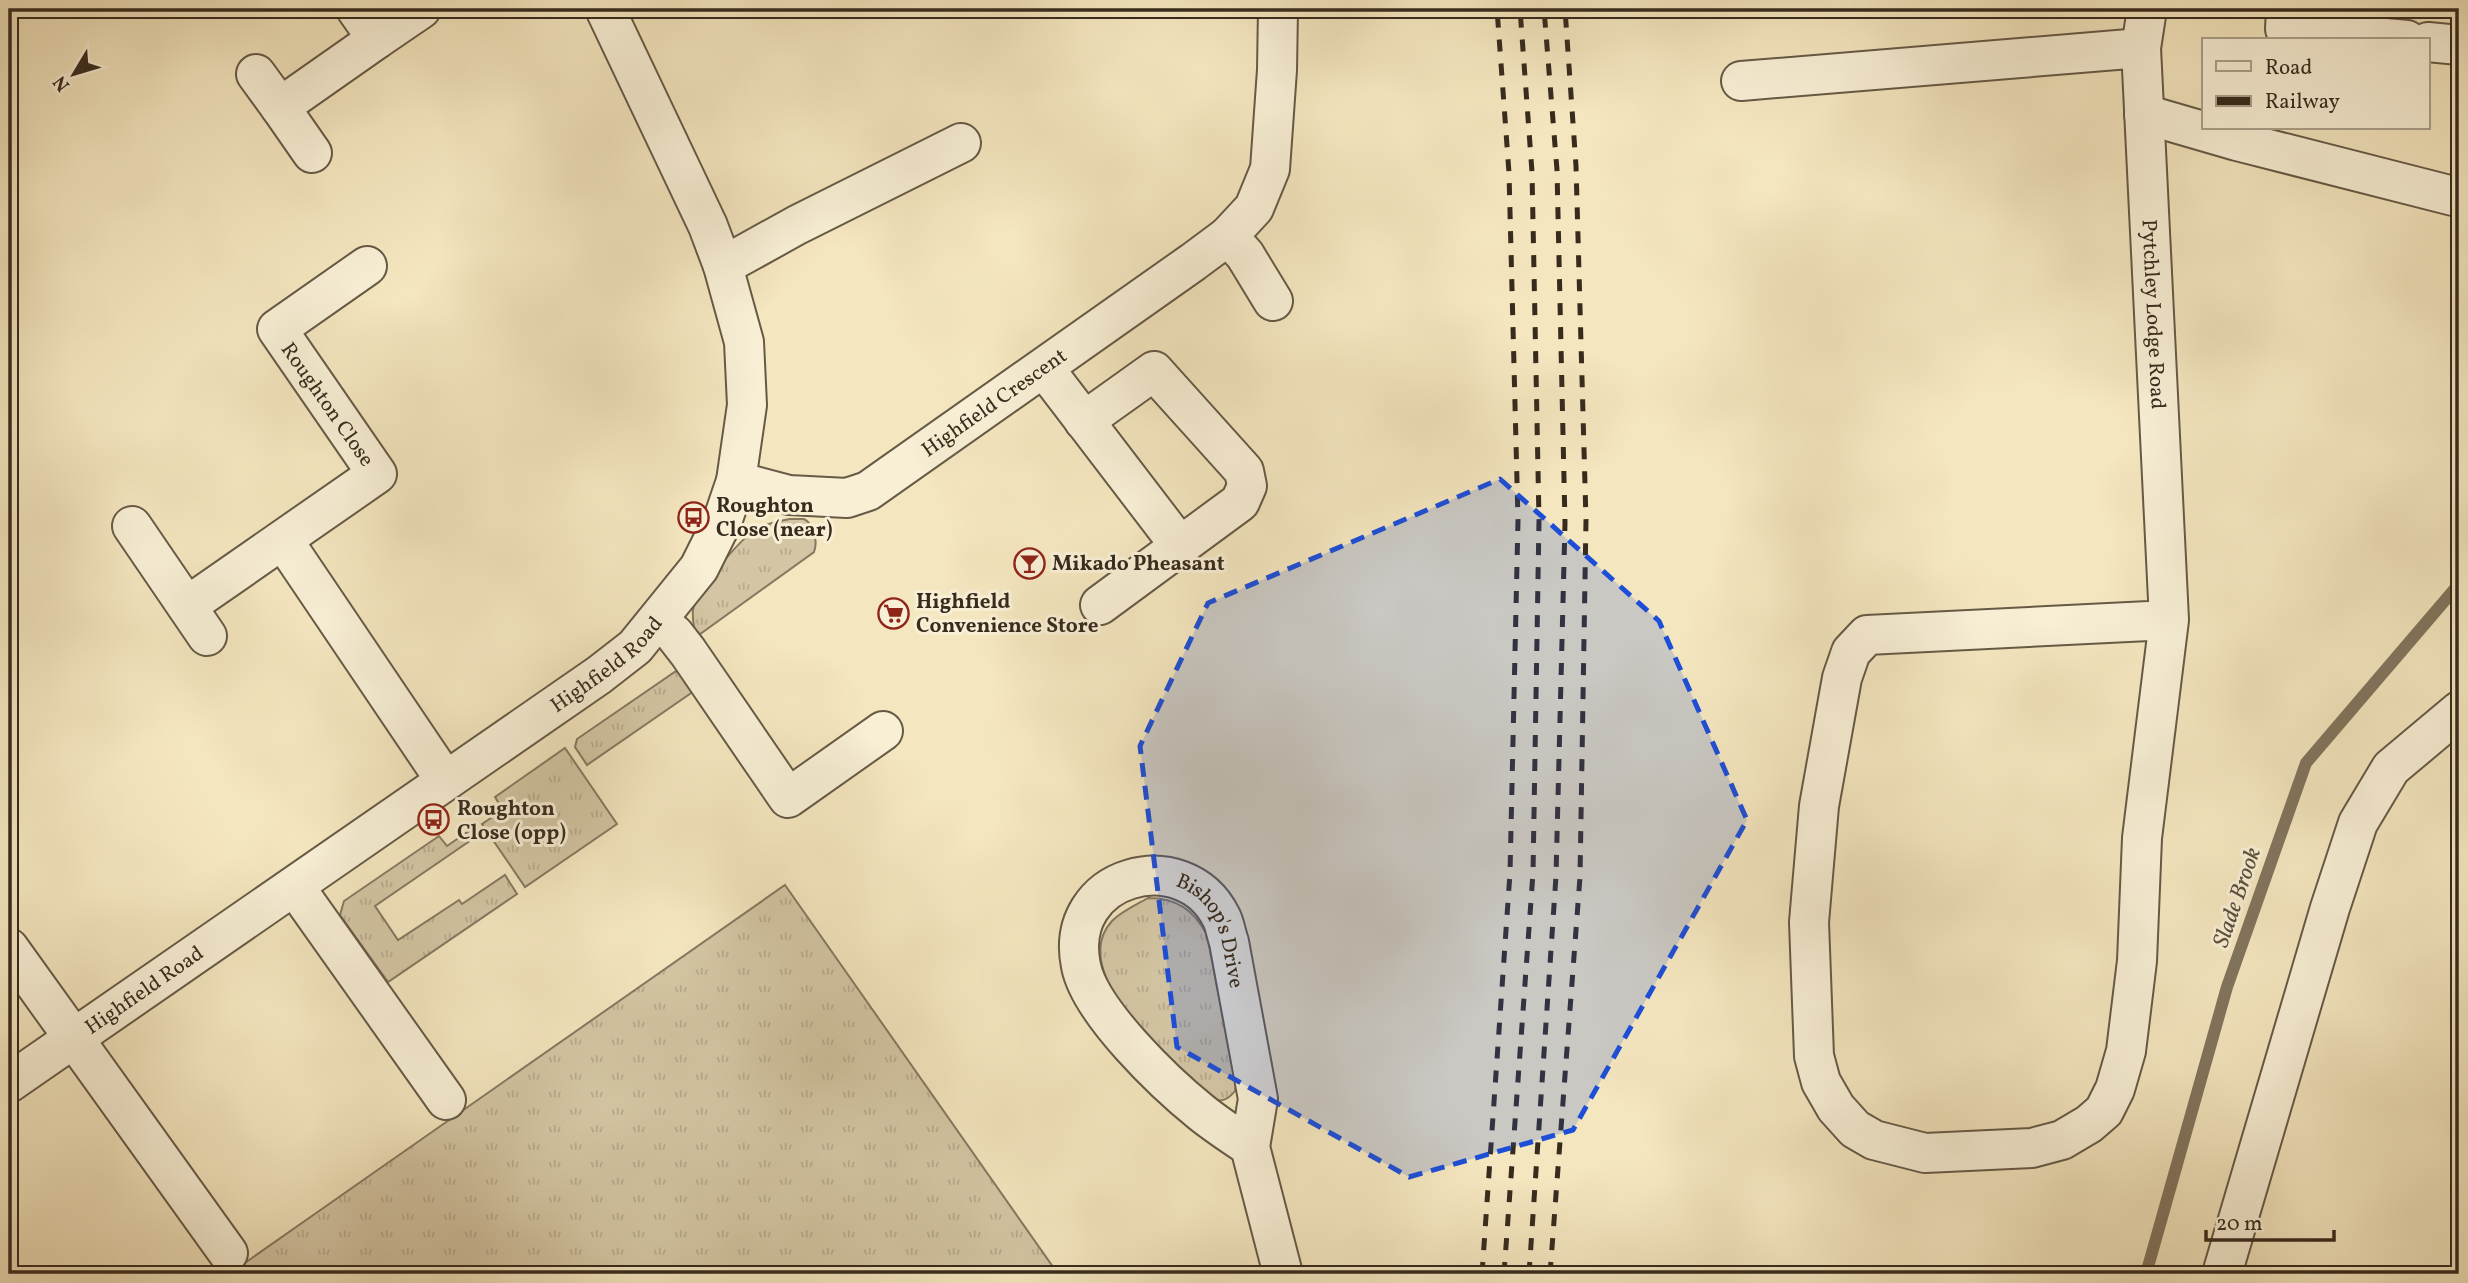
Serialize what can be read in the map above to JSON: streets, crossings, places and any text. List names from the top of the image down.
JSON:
{
  "streets": {
    "street": [
      "Pytchley Lodge Road",
      "Highfield Crescent",
      "Roughton Close",
      "Highfield Road",
      "Bishop's Drive"
    ]
  },
  "crossings": [
    ["Highfield Crescent", "Highfield Road"]
  ],
  "water": ["Slade Brook"],
  "places": {
    "bus stop": ["Roughton Close (near)", "Roughton Close (opp)"],
    "bar": ["Mikado Pheasant"],
    "supermarket": ["Highfield Convenience Store"]
  },
  "legend": ["Road", "Railway"],
  "scale_bar": "20 m",
  "north": "bottom left"
}
